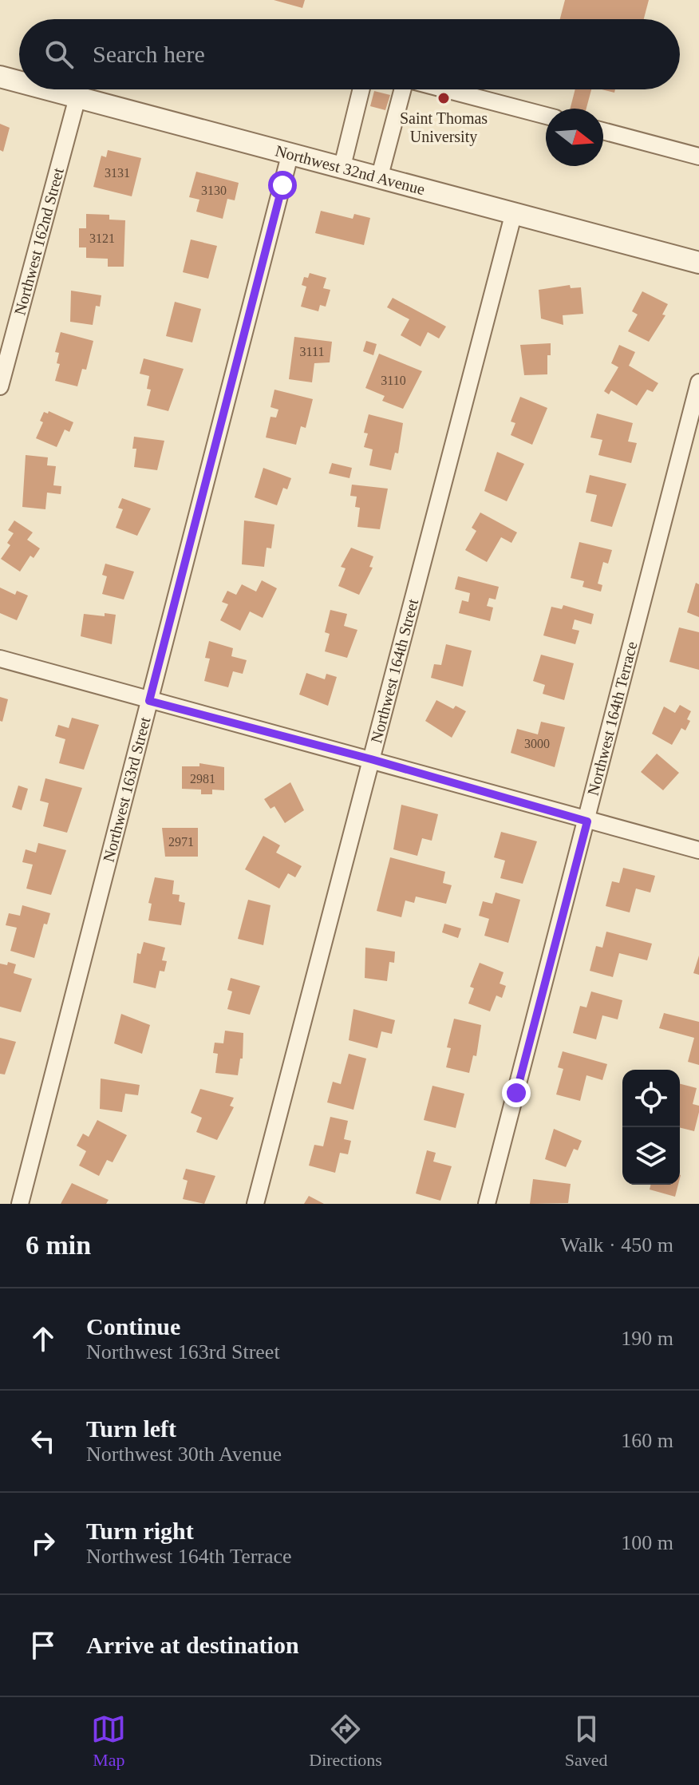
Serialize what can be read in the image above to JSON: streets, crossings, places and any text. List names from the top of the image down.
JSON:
{
  "streets": {
    "street": [
      "Northwest 32nd Avenue",
      "Northwest 162nd Street",
      "Northwest 164th Street",
      "Northwest 164th Terrace",
      "Northwest 163rd Street"
    ]
  },
  "crossings": [
    ["Northwest 32nd Avenue", "Northwest 162nd Street"],
    ["Northwest 32nd Avenue", "Northwest 164th Street"],
    ["Northwest 32nd Avenue", "Northwest 163rd Street"]
  ],
  "places": ["Saint Thomas University"],
  "house_numbers": [
    "3131",
    "3130",
    "3121",
    "3111",
    "3110",
    "3000",
    "2981",
    "2971"
  ],
  "north": "right",
  "page": {
    "search": "Search here",
    "heading": ["6 min", "Walk · 450 m"],
    "list": [
      ["Continue", "Northwest 163rd Street", "190 m"],
      ["Turn left", "Northwest 30th Avenue", "160 m"],
      ["Turn right", "Northwest 164th Terrace", "100 m"],
      "Arrive at destination"
    ],
    "nav": ["Map", "Directions", "Saved"]
  }
}
